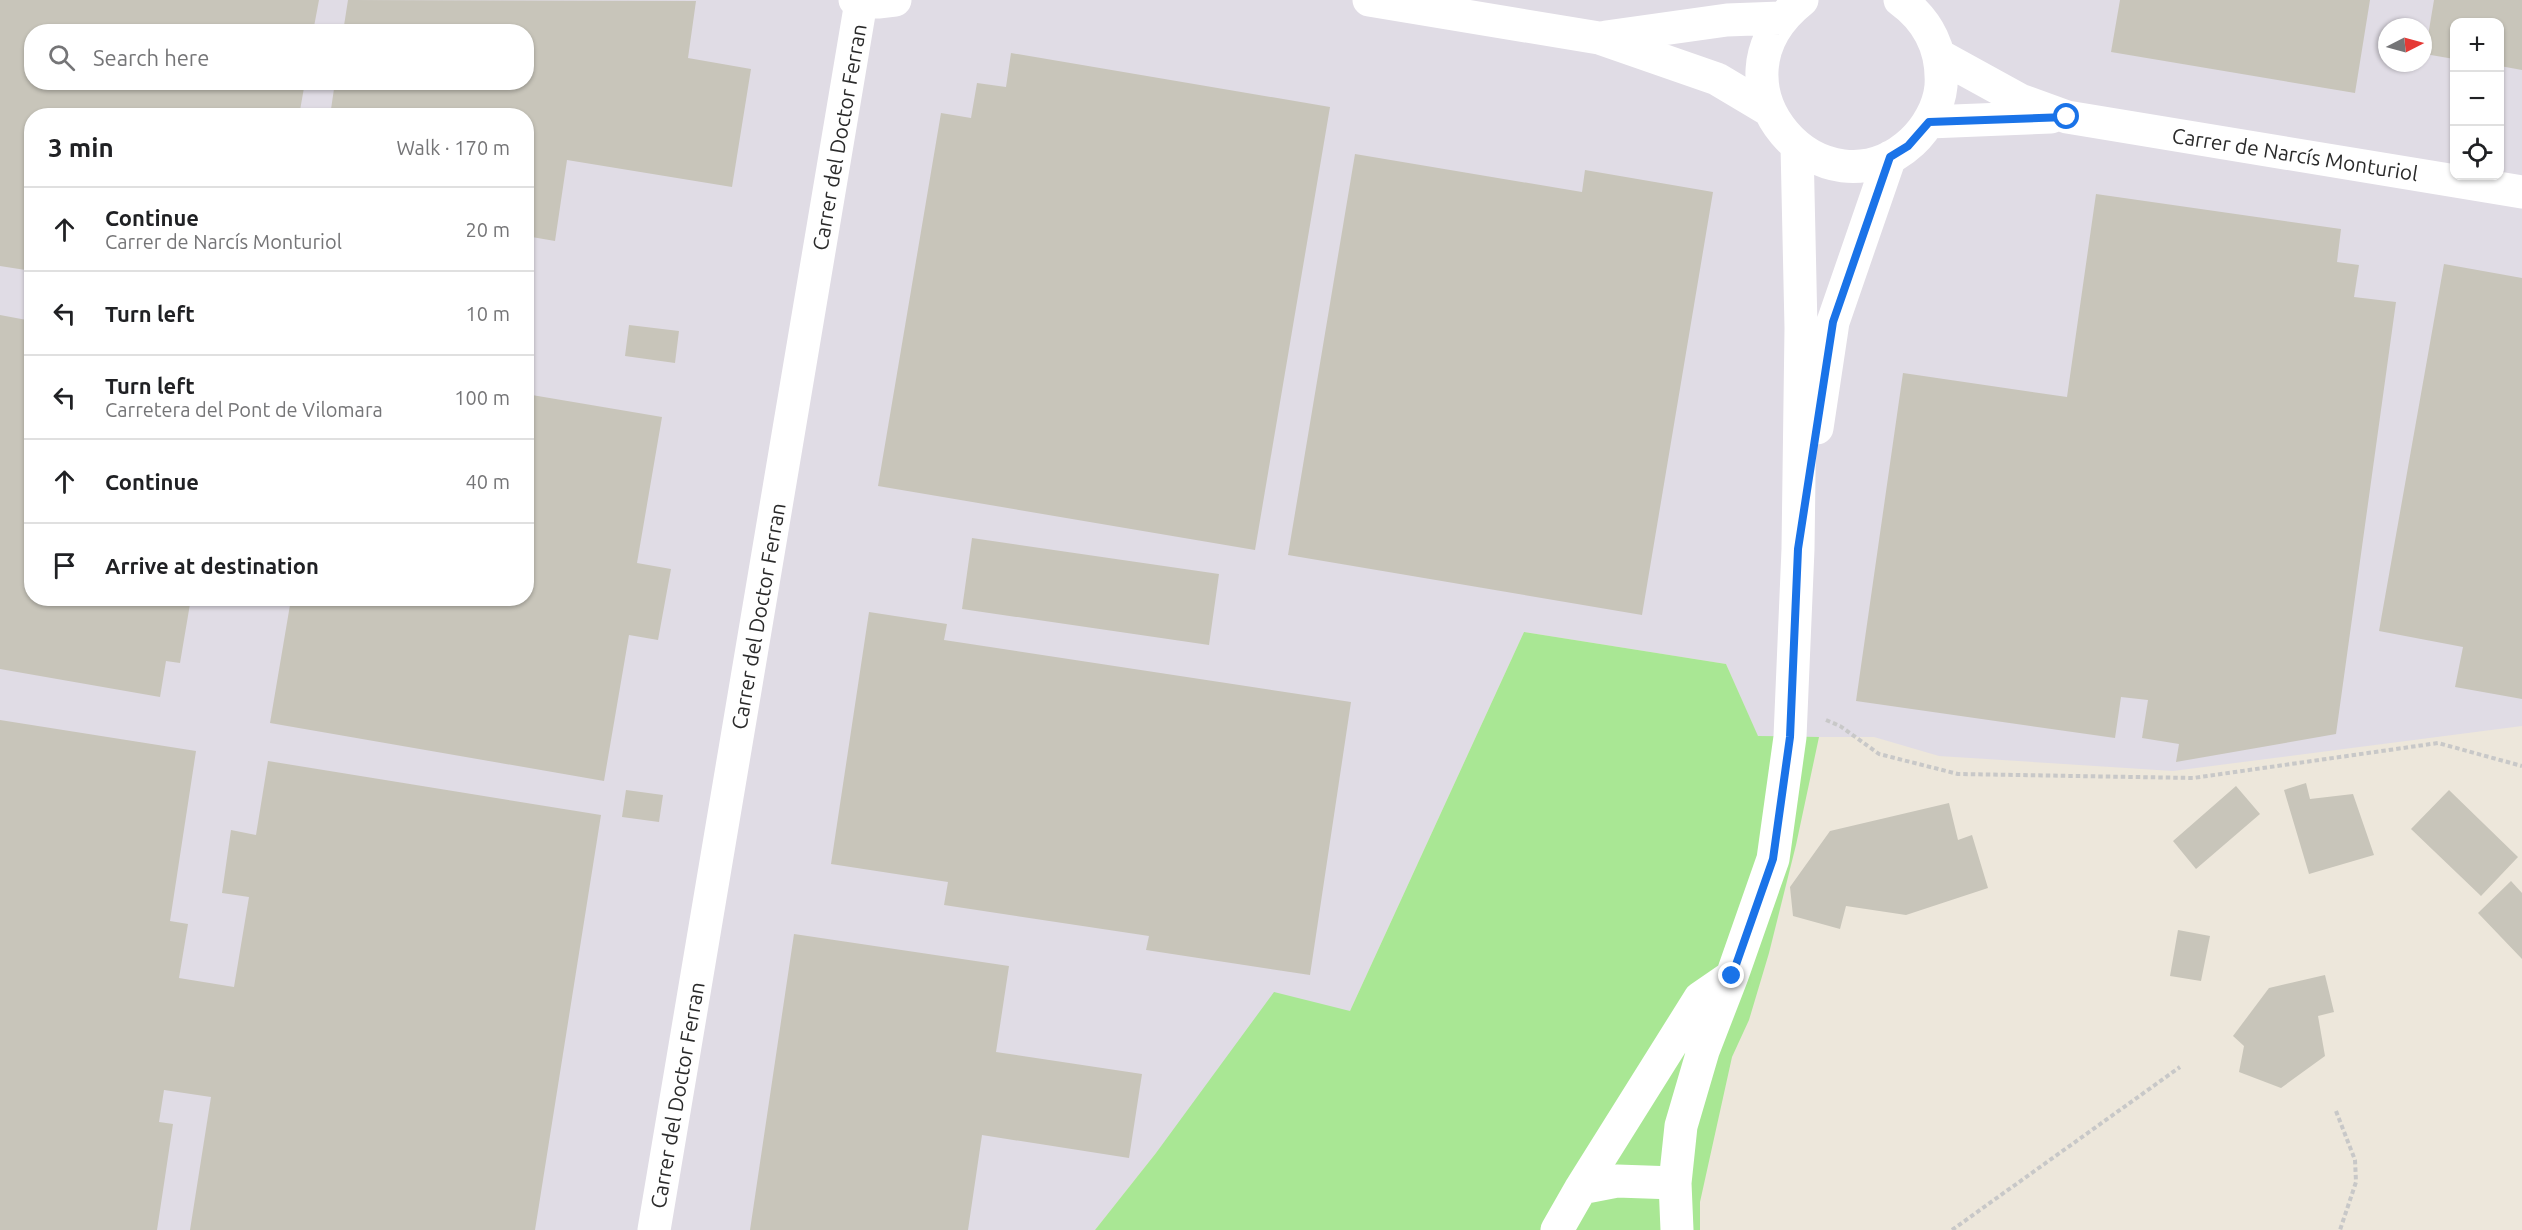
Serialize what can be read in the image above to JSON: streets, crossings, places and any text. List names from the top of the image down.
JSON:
{
  "streets": {
    "street": ["Carrer del Doctor Ferran", "Carrer de Narcís Monturiol"]
  },
  "north": "right",
  "page": {
    "map_buttons": ["+", "−"],
    "search": "Search here",
    "heading": ["3 min", "Walk · 170 m"],
    "list": [
      ["Continue", "Carrer de Narcís Monturiol", "20 m"],
      ["Turn left", "10 m"],
      ["Turn left", "Carretera del Pont de Vilomara", "100 m"],
      ["Continue", "40 m"],
      "Arrive at destination"
    ]
  }
}
